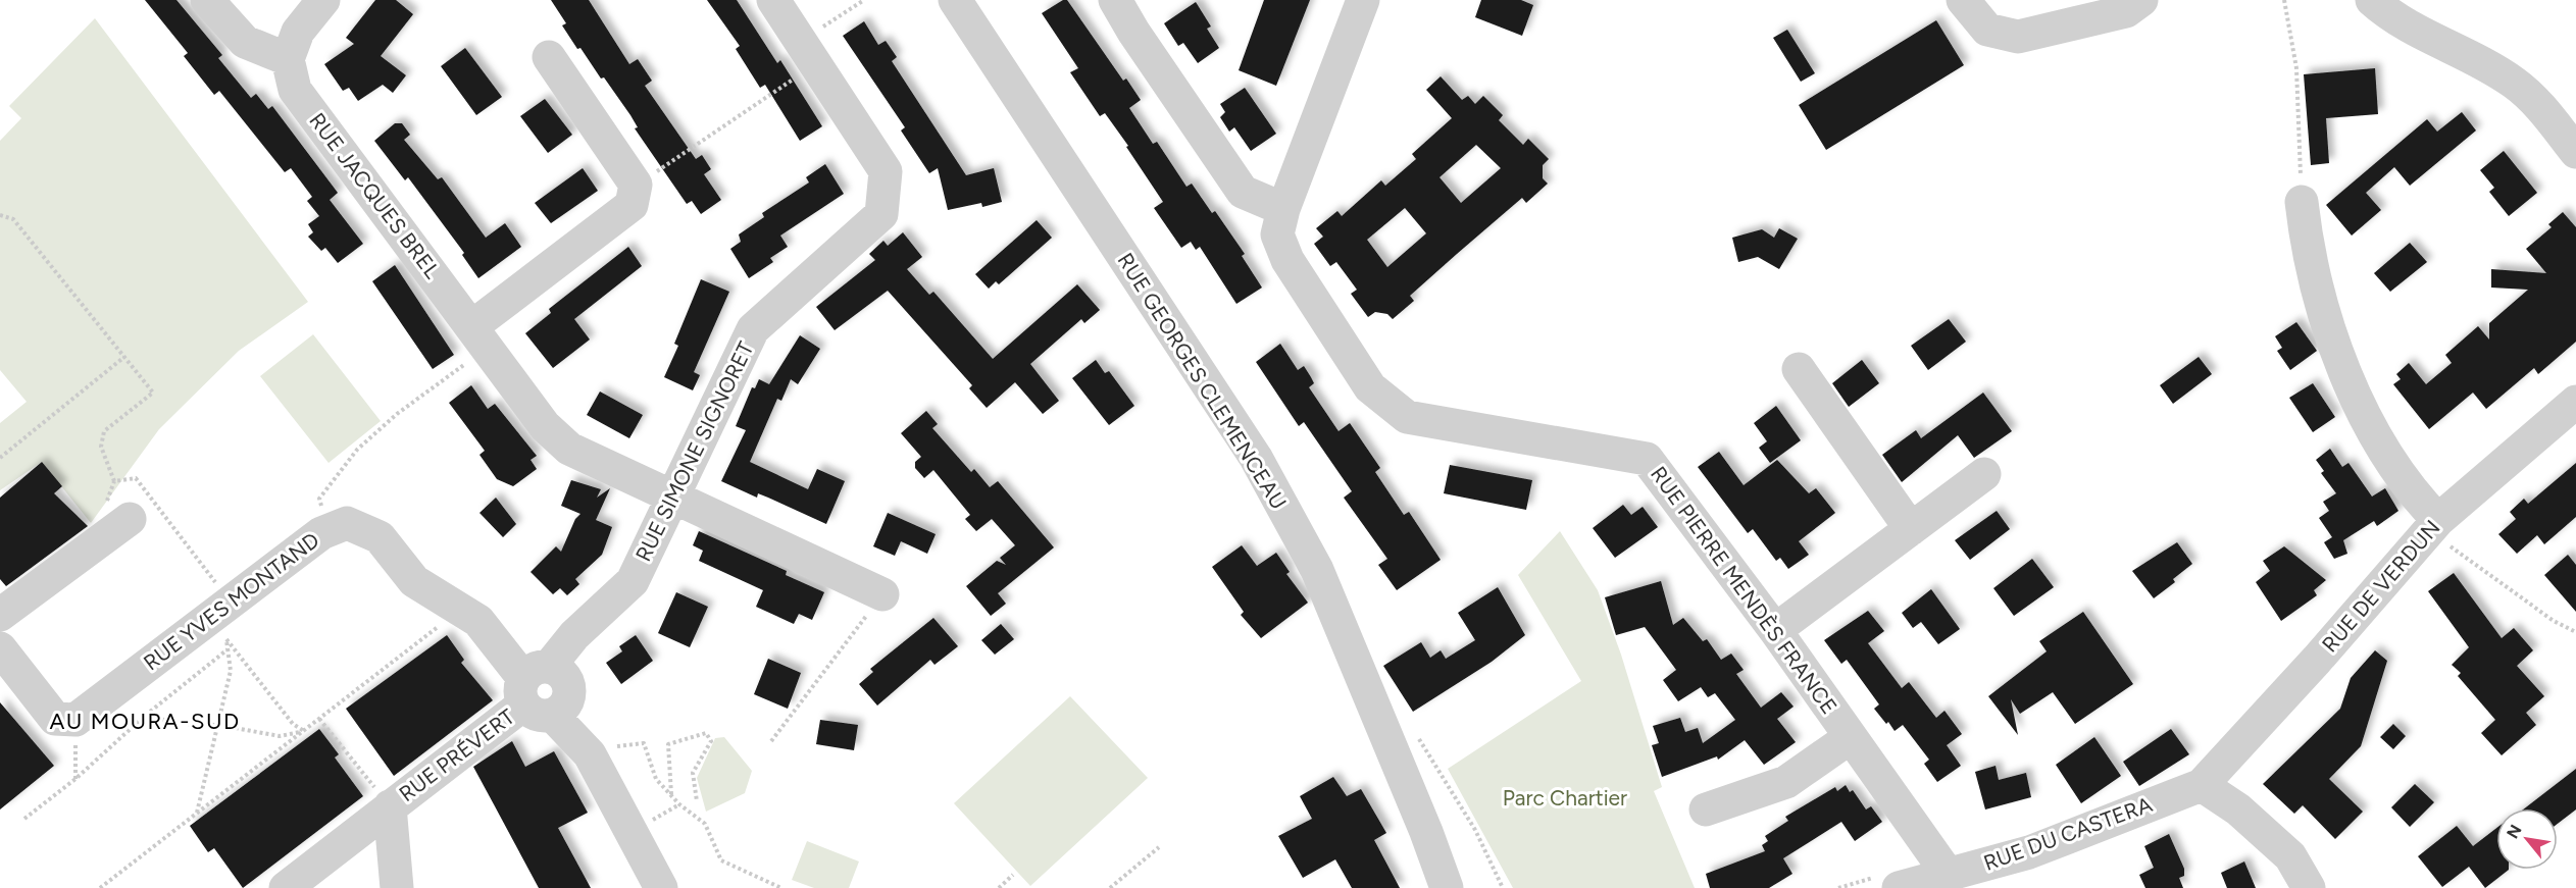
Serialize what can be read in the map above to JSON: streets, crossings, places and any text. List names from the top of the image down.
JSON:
{
  "streets": {
    "street": [
      "RUE JACQUES BREL",
      "RUE GEORGES CLEMENCEAU",
      "RUE SIMONE SIGNORET",
      "RUE DE VERDUN",
      "RUE PIERRE MENDÈS FRANCE",
      "RUE YVES MONTAND",
      "RUE PRÉVERT",
      "RUE DU CASTERA"
    ]
  },
  "crossings": [
    ["RUE JACQUES BREL", "RUE SIMONE SIGNORET"],
    ["RUE SIMONE SIGNORET", "RUE YVES MONTAND"],
    ["RUE SIMONE SIGNORET", "RUE PRÉVERT"],
    ["RUE DE VERDUN", "RUE DU CASTERA"],
    ["RUE PIERRE MENDÈS FRANCE", "RUE DU CASTERA"],
    ["RUE YVES MONTAND", "RUE PRÉVERT"]
  ],
  "districts": ["AU MOURA-SUD"],
  "parks": ["Parc Chartier"],
  "north": "top left"
}
